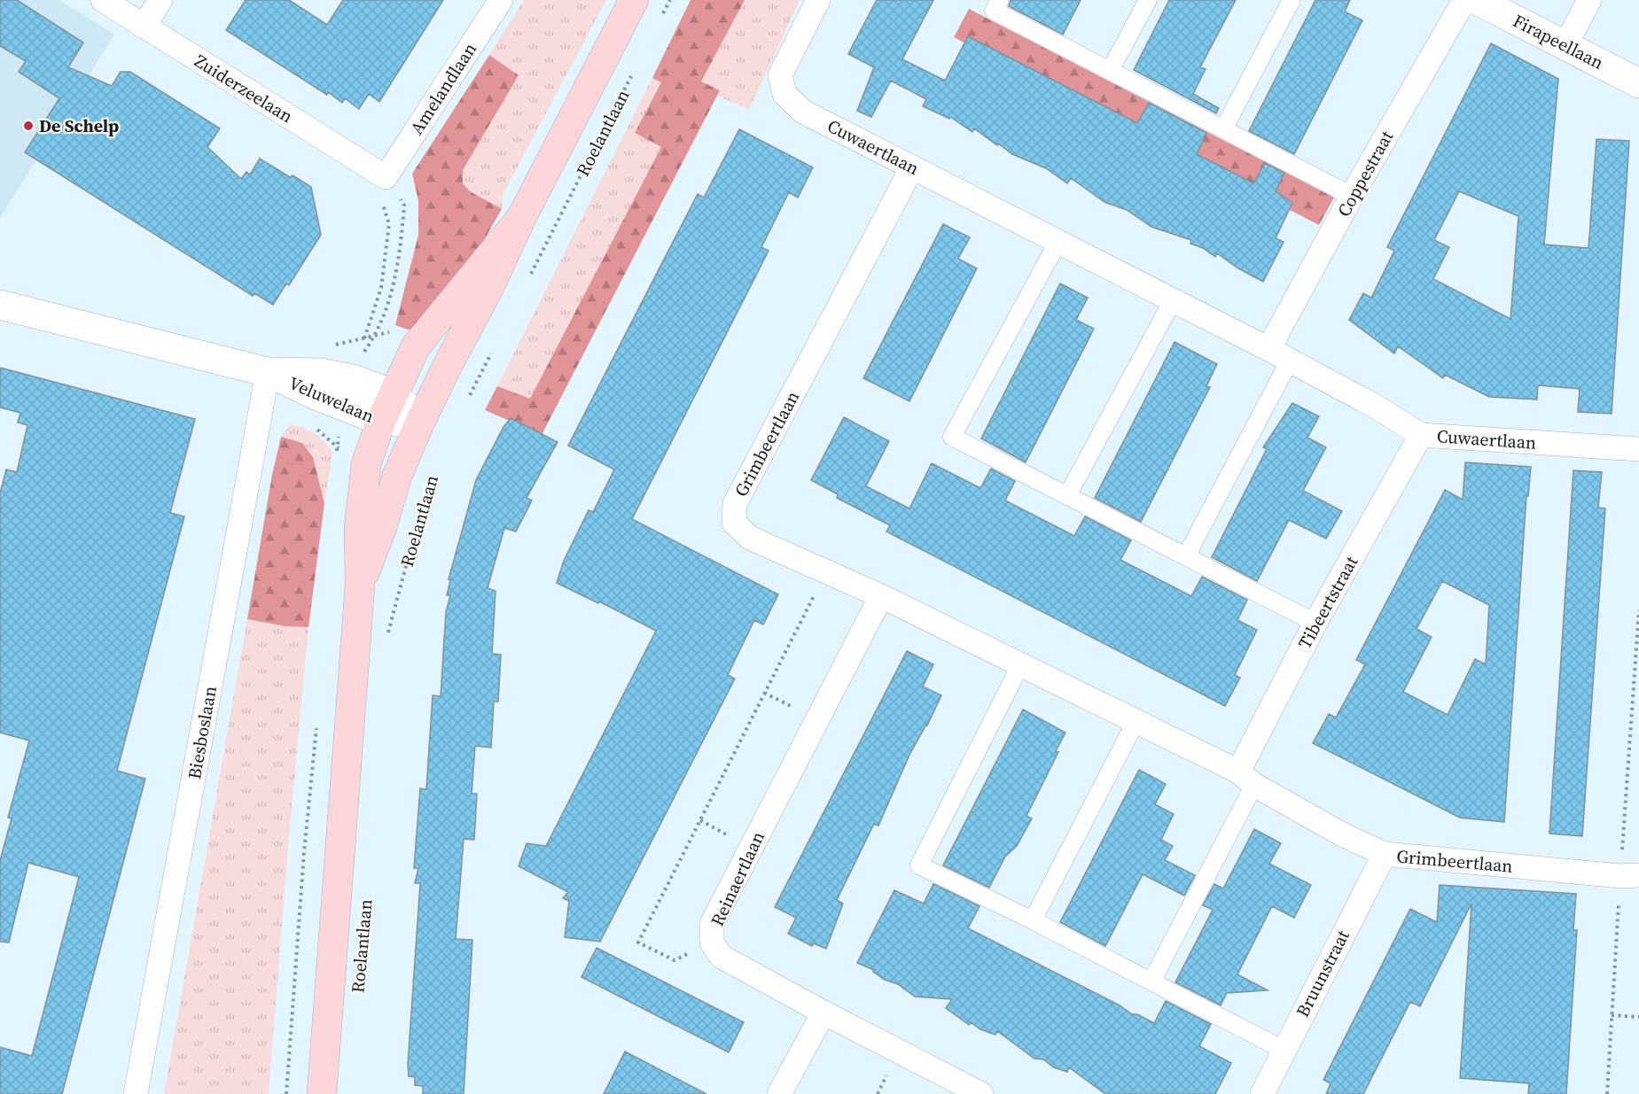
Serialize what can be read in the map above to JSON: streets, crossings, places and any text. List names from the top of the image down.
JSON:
{
  "streets": {
    "main road": ["Roelantlaan"],
    "street": [
      "Firapeellaan",
      "Zuiderzeelaan",
      "Amelandlaan",
      "Cuwaertlaan",
      "Coppestraat",
      "Veluwelaan",
      "Grimbeertlaan",
      "Tibeertstraat",
      "Biesboslaan",
      "Reinaertlaan",
      "Bruunstraat"
    ]
  },
  "crossings": [
    ["Zuiderzeelaan", "Amelandlaan"],
    ["Roelantlaan", "Veluwelaan"],
    ["Cuwaertlaan", "Coppestraat"],
    ["Cuwaertlaan", "Grimbeertlaan"],
    ["Cuwaertlaan", "Tibeertstraat"],
    ["Veluwelaan", "Biesboslaan"],
    ["Grimbeertlaan", "Tibeertstraat"],
    ["Grimbeertlaan", "Reinaertlaan"],
    ["Grimbeertlaan", "Bruunstraat"]
  ],
  "places": ["De Schelp"]
}
